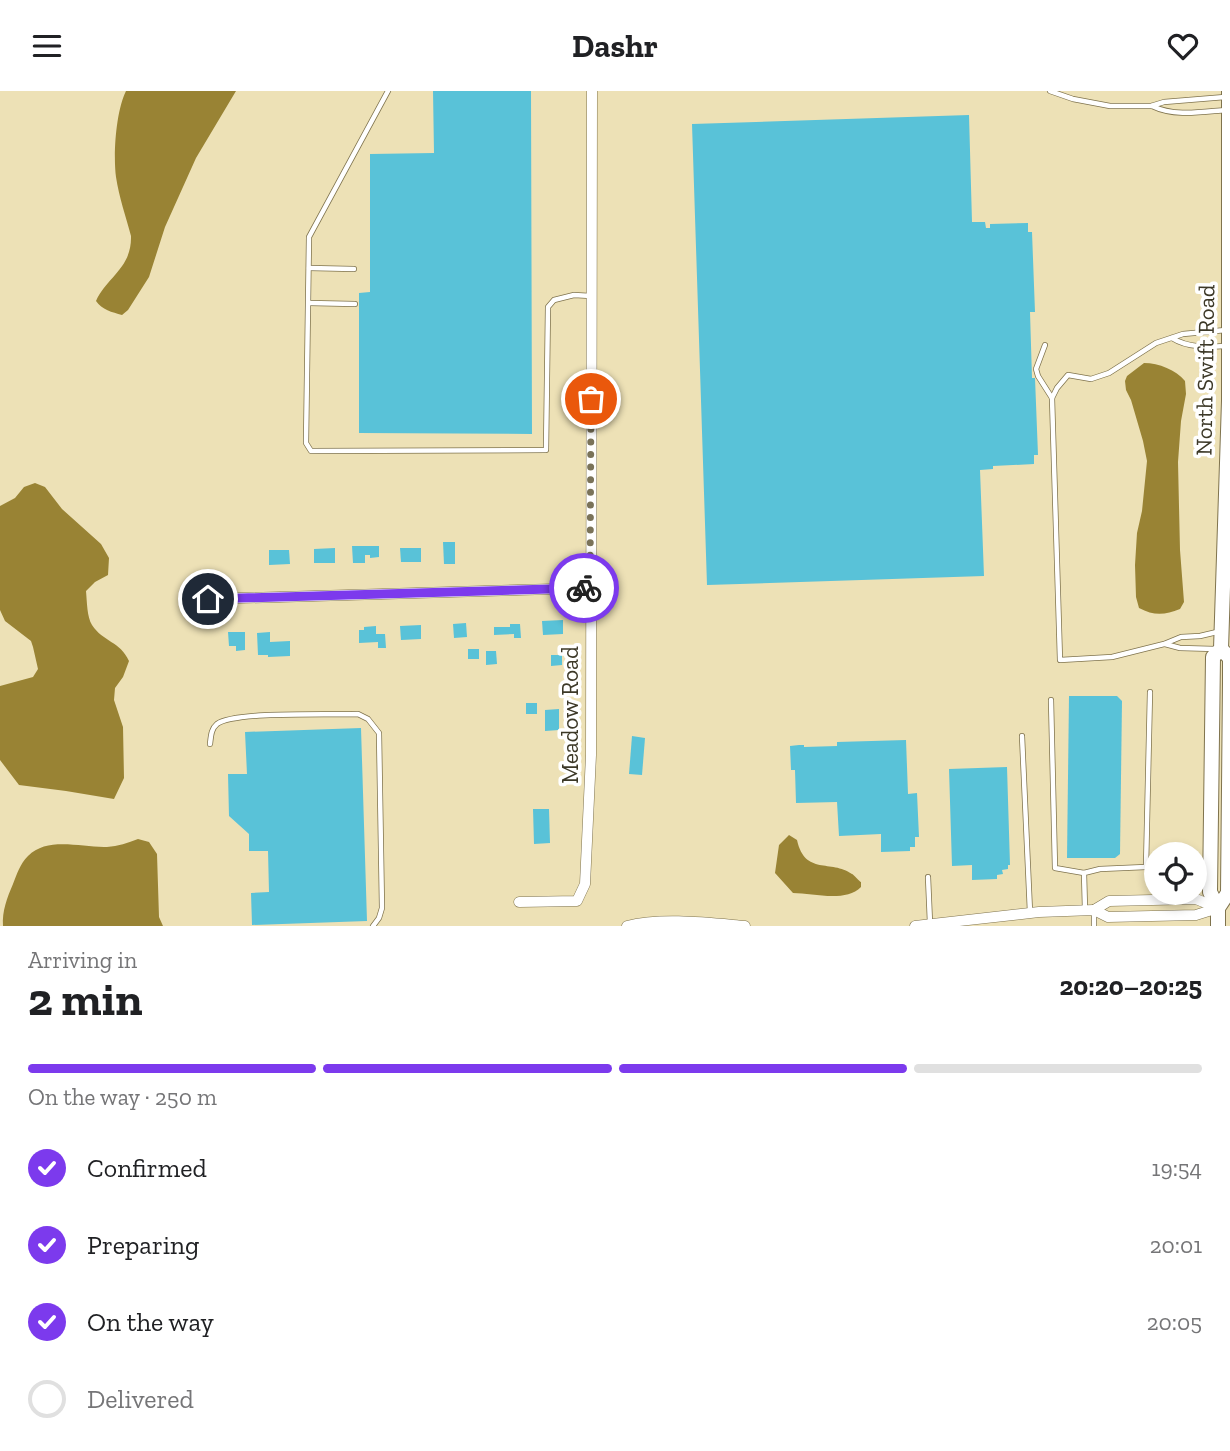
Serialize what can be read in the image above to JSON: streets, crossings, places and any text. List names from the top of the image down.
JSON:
{
  "streets": {
    "street": ["North Swift Road", "Meadow Road"]
  },
  "page": {
    "header": "Dashr",
    "heading": ["2 min", "Arriving in", "20:20–20:25"],
    "bar": "On the way · 250 m",
    "list": [
      ["Confirmed", "19:54"],
      ["Preparing", "20:01"],
      ["On the way", "20:05"],
      "Delivered"
    ]
  }
}
